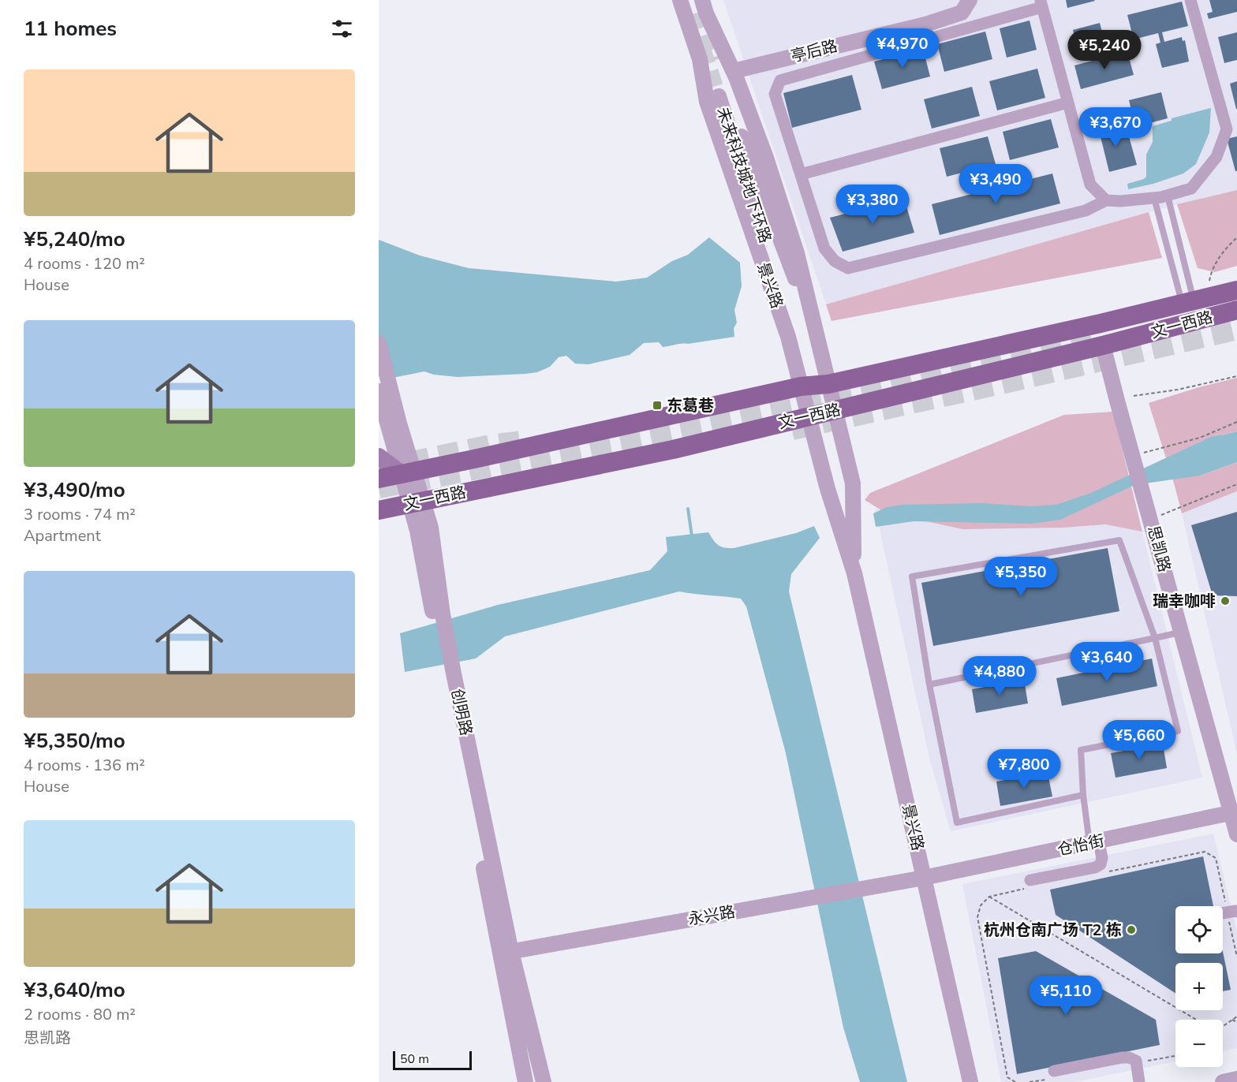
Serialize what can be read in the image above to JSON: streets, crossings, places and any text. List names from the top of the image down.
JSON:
{
  "streets": {
    "main road": ["文一西路"],
    "street": [
      "亭后路",
      "未来科技城地下环路",
      "景兴路",
      "思凯路",
      "创明路",
      "仓怡街",
      "永兴路"
    ]
  },
  "crossings": [
    ["亭后路", "景兴路"],
    ["未来科技城地下环路", "景兴路"],
    ["景兴路", "文一西路"],
    ["景兴路", "仓怡街"],
    ["景兴路", "永兴路"],
    ["文一西路", "思凯路"],
    ["文一西路", "创明路"],
    ["思凯路", "仓怡街"],
    ["创明路", "永兴路"],
    ["仓怡街", "永兴路"]
  ],
  "places": {
    "transit": ["东葛巷"],
    "other": ["瑞幸咖啡", "杭州仓南广场 T2 栋"]
  },
  "scale_bar": "50 m",
  "page": {
    "heading": "11 homes",
    "price": [
      "¥4,970",
      "¥5,240",
      "¥3,670",
      "¥3,490",
      "¥3,380",
      "¥5,350",
      "¥3,640",
      "¥4,880",
      "¥5,660",
      "¥7,800",
      "¥5,110"
    ],
    "list": [
      {
        "name": "¥5,240/mo",
        "note": "4 rooms · 120 m² · House"
      },
      {
        "name": "¥3,490/mo",
        "note": "3 rooms · 74 m² · Apartment"
      },
      {
        "name": "¥5,350/mo",
        "note": "4 rooms · 136 m² · House"
      },
      {
        "name": "¥3,640/mo",
        "note": "2 rooms · 80 m² · 思凯路"
      }
    ],
    "map_buttons": ["+", "−"],
    "scale": "50 m"
  }
}
